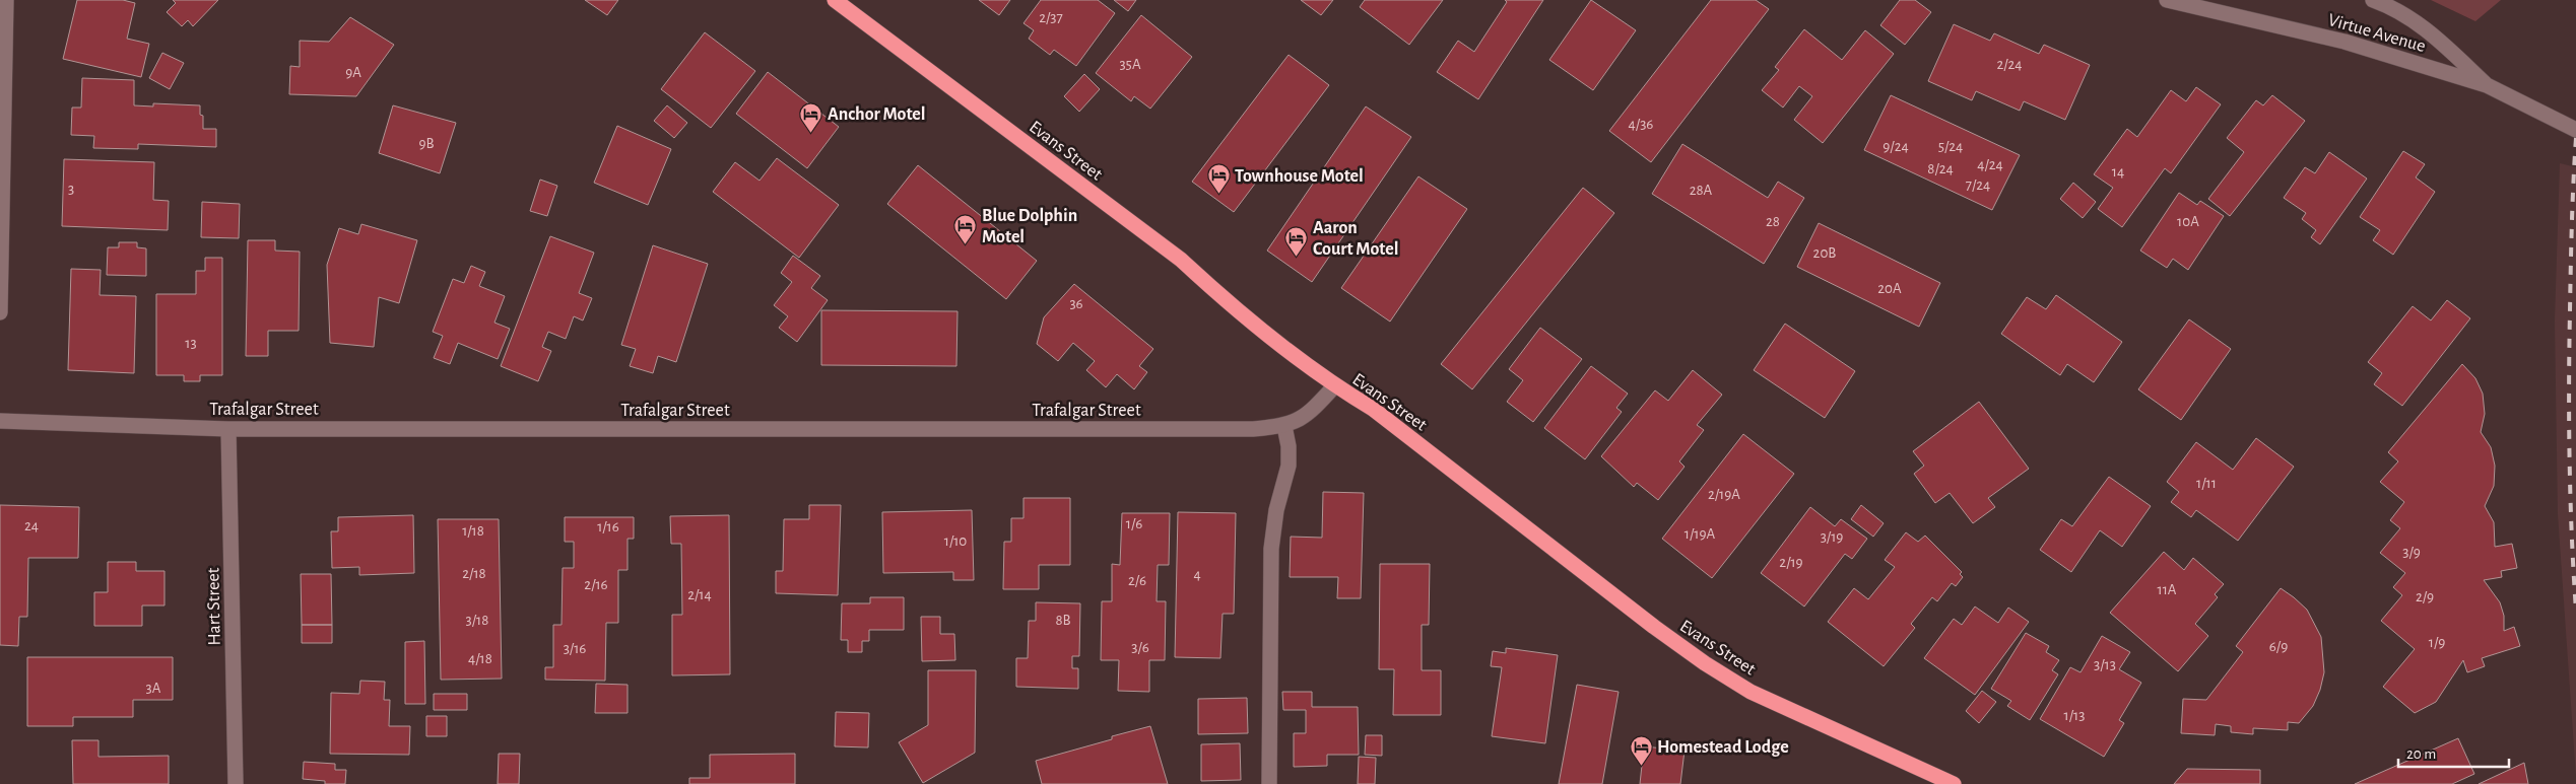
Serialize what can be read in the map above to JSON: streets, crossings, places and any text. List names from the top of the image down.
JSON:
{
  "streets": {
    "highway": ["Evans Street"],
    "street": ["Virtue Avenue", "Trafalgar Street", "Hart Street"]
  },
  "crossings": [
    ["Evans Street", "Trafalgar Street"],
    ["Trafalgar Street", "Hart Street"]
  ],
  "places": {
    "hotel": [
      "Anchor Motel",
      "Townhouse Motel",
      "Blue Dolphin Motel",
      "Aaron Court Motel",
      "Homestead Lodge"
    ]
  },
  "house_numbers": [
    "2/37",
    "35A",
    "2/24",
    "9A",
    "4/36",
    "9B",
    "9/24",
    "5/24",
    "4/24",
    "8/24",
    "14",
    "7/24",
    "3",
    "28A",
    "28",
    "10A",
    "20B",
    "20A",
    "36",
    "13",
    "1/11",
    "2/19A",
    "1/6",
    "24",
    "1/16",
    "1/18",
    "1/19A",
    "3/19",
    "1/10",
    "3/9",
    "2/19",
    "2/18",
    "4",
    "2/6",
    "2/16",
    "11A",
    "2/14",
    "2/9",
    "3/18",
    "8B",
    "1/9",
    "6/9",
    "3/6",
    "3/16",
    "4/18",
    "3/13",
    "3A",
    "1/13"
  ],
  "scale_bar": "20 m"
}
